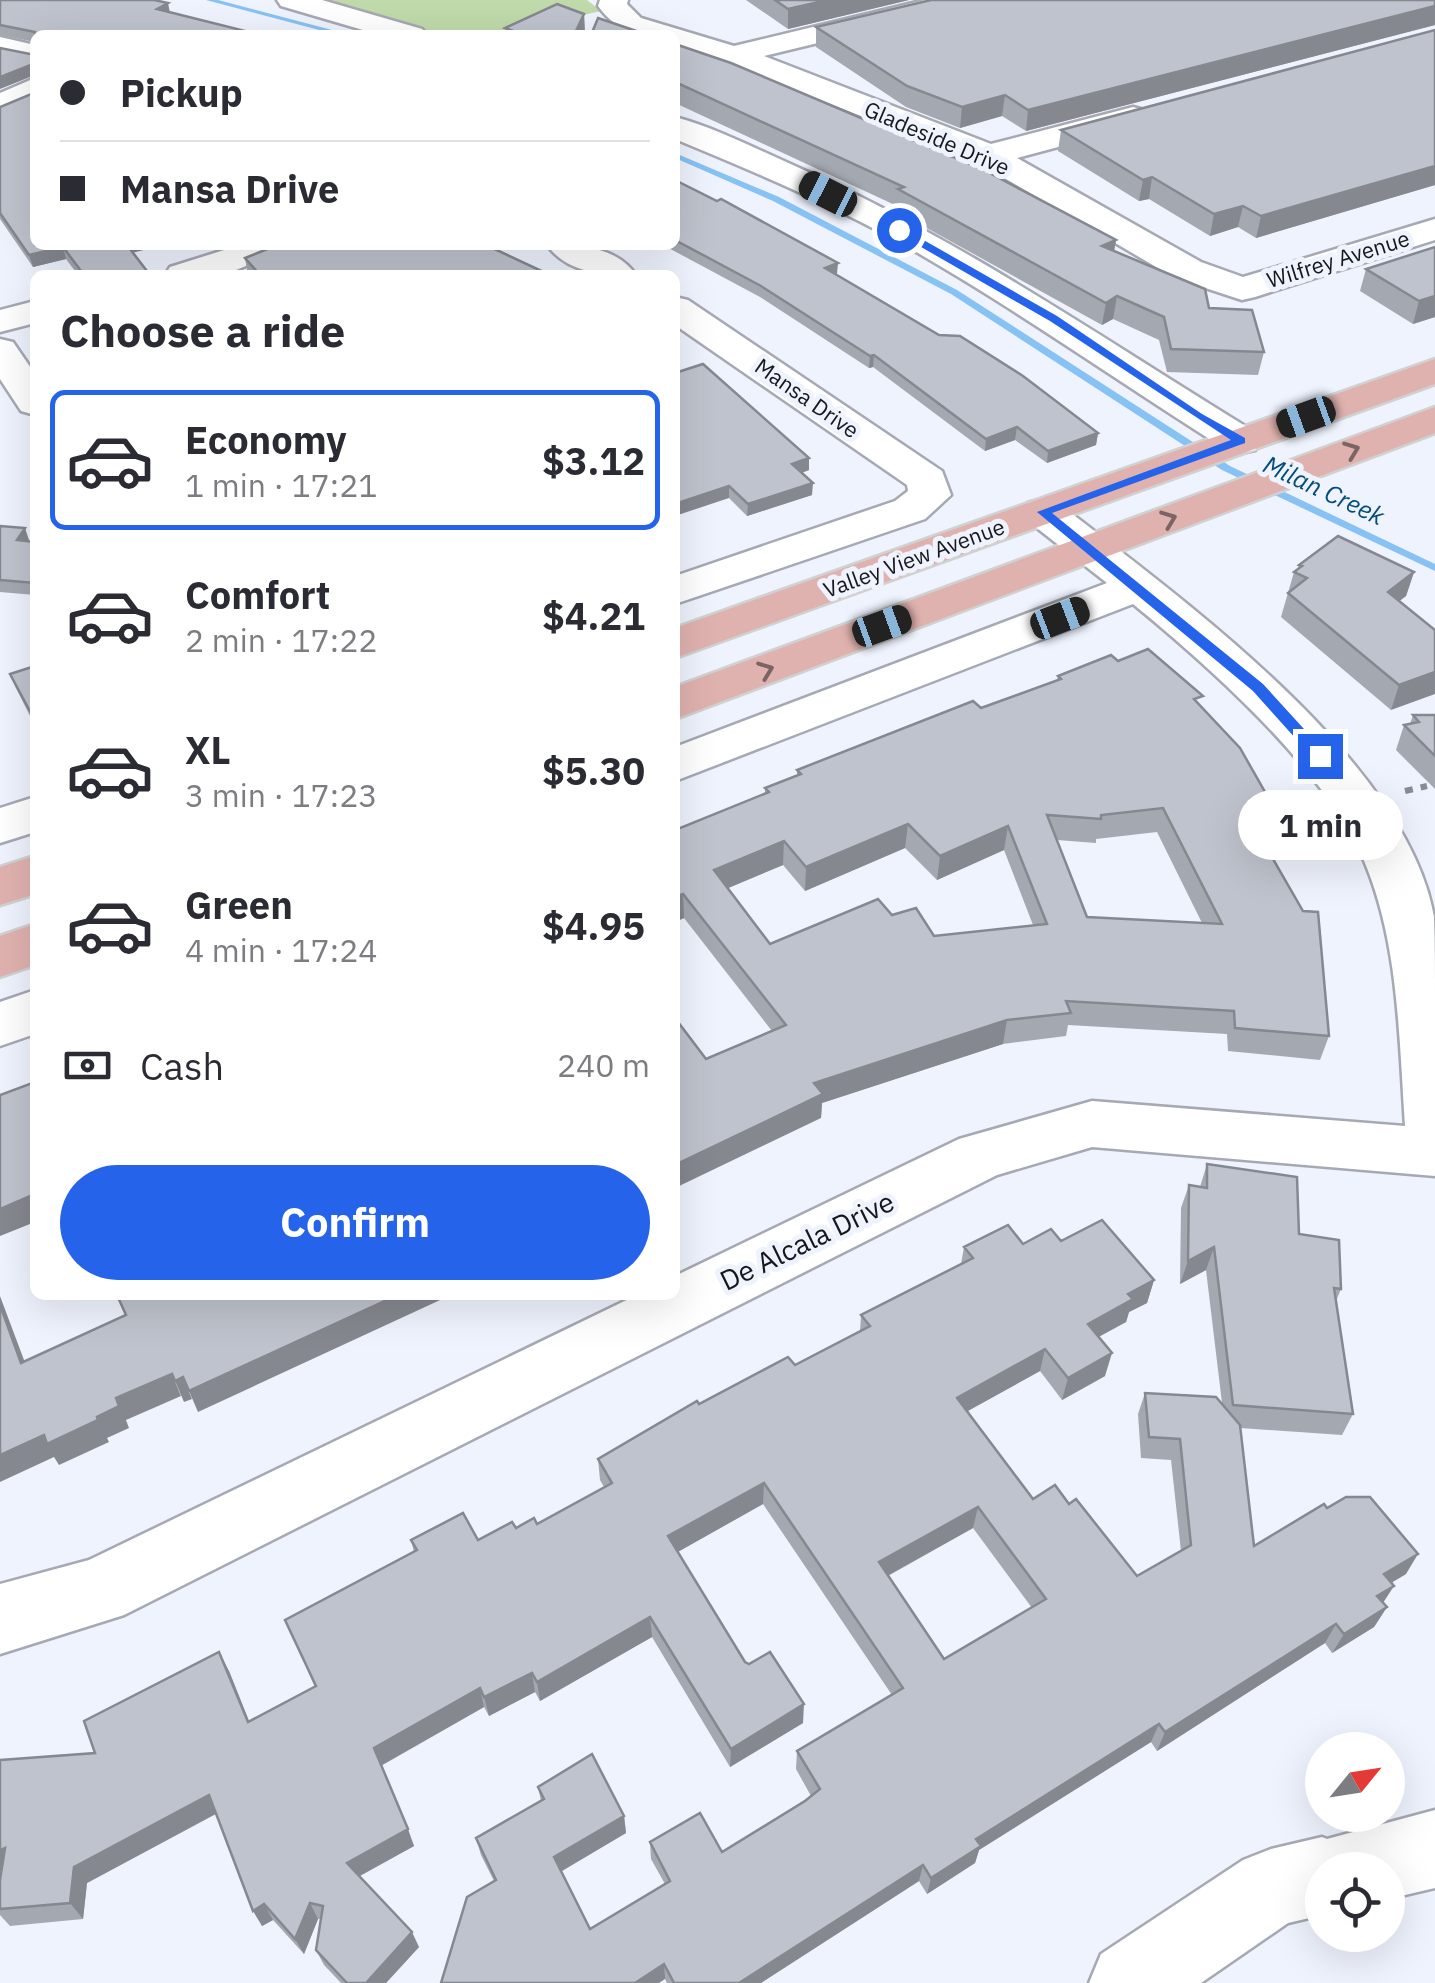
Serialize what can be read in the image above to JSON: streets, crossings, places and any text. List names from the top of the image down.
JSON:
{
  "streets": {
    "main road": ["Valley View Avenue"],
    "street": [
      "Gladeside Drive",
      "Wilfrey Avenue",
      "Mansa Drive",
      "De Alcala Drive"
    ]
  },
  "crossings": [
    ["Gladeside Drive", "Wilfrey Avenue"],
    ["Mansa Drive", "Valley View Avenue"]
  ],
  "water": ["Milan Creek"],
  "north": "top right",
  "page": {
    "banner": ["Pickup", "Mansa Drive"],
    "heading": "Choose a ride",
    "list": [
      {
        "name": "Economy",
        "note": "1 min · 17:21",
        "value": "$3.12"
      },
      {
        "name": "Comfort",
        "note": "2 min · 17:22",
        "value": "$4.21"
      },
      {
        "name": "XL",
        "note": "3 min · 17:23",
        "value": "$5.30"
      },
      {
        "name": "Green",
        "note": "4 min · 17:24",
        "value": "$4.95"
      }
    ],
    "bubble": "1 min",
    "pay": ["Cash", "240 m"],
    "buttons": "Confirm"
  }
}
